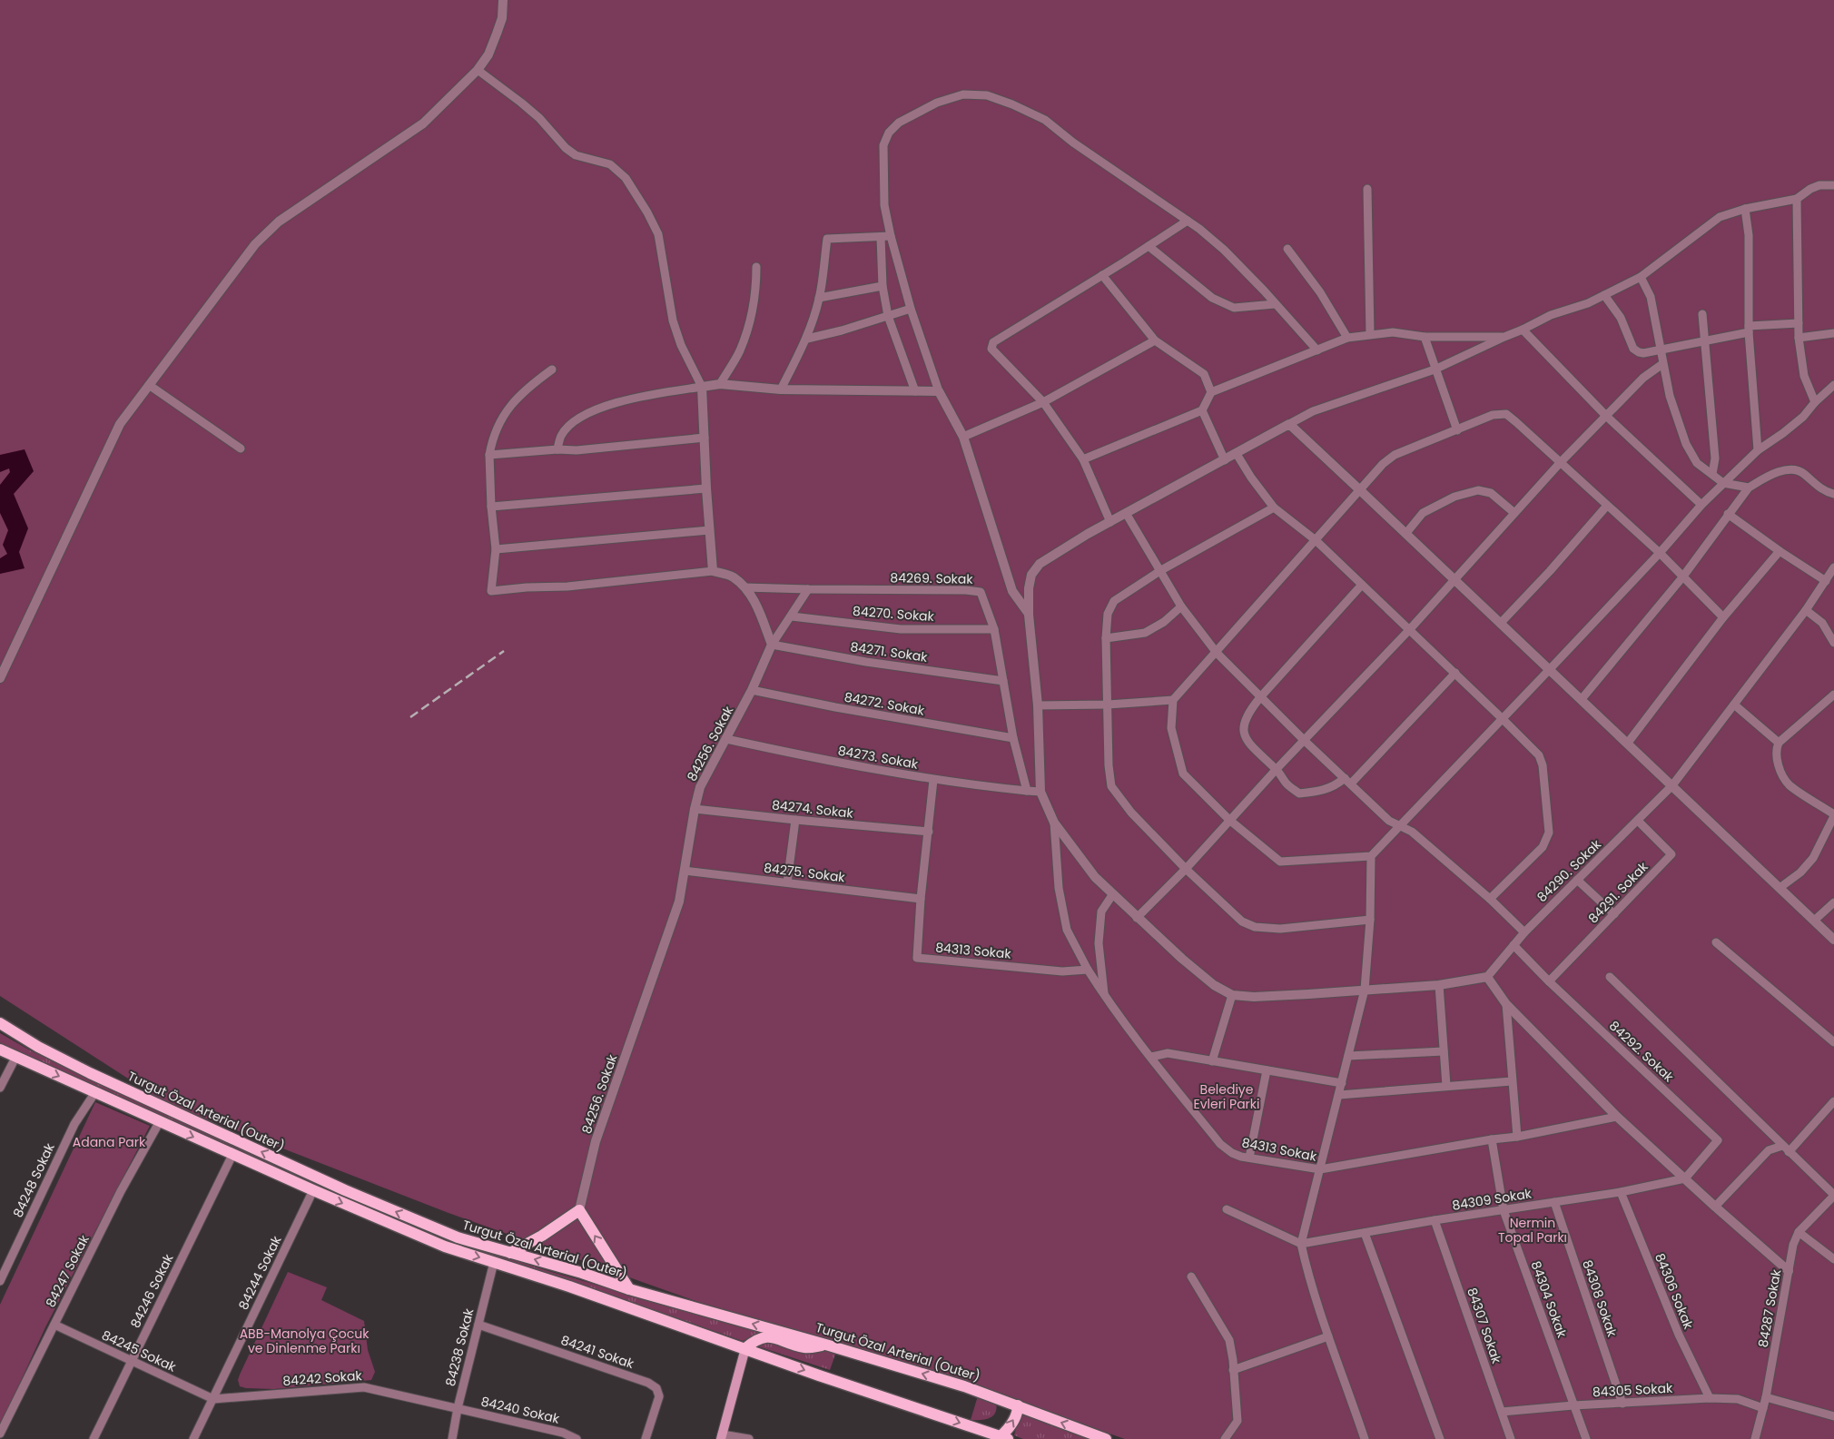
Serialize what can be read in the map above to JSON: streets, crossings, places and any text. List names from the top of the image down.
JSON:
{
  "streets": {
    "main road": ["Turgut Özal Arterial (Outer)"],
    "street": [
      "84269. Sokak",
      "84270. Sokak",
      "84271. Sokak",
      "84272. Sokak",
      "84256. Sokak",
      "84273. Sokak",
      "84274. Sokak",
      "84290. Sokak",
      "84275. Sokak",
      "84291. Sokak",
      "84313 Sokak",
      "84292. Sokak",
      "84248 Sokak",
      "84309 Sokak",
      "84247 Sokak",
      "84244 Sokak",
      "84246 Sokak",
      "84306 Sokak",
      "84308 Sokak",
      "84304 Sokak",
      "84287 Sokak",
      "84307 Sokak",
      "84238 Sokak",
      "84245 Sokak",
      "84241 Sokak",
      "84242 Sokak",
      "84305 Sokak",
      "84240 Sokak"
    ]
  },
  "crossings": [
    ["84269. Sokak", "84270. Sokak"],
    ["84269. Sokak", "84271. Sokak"],
    ["84269. Sokak", "84272. Sokak"],
    ["84269. Sokak", "84273. Sokak"],
    ["84271. Sokak", "84256. Sokak"],
    ["84272. Sokak", "84256. Sokak"],
    ["84256. Sokak", "84273. Sokak"],
    ["84256. Sokak", "84274. Sokak"],
    ["84256. Sokak", "84275. Sokak"],
    ["84290. Sokak", "84291. Sokak"],
    ["84290. Sokak", "84292. Sokak"],
    ["84275. Sokak", "84313 Sokak"],
    ["84291. Sokak", "84292. Sokak"],
    ["84313 Sokak", "84304 Sokak"],
    ["84292. Sokak", "84309 Sokak"],
    ["84309 Sokak", "84306 Sokak"],
    ["84309 Sokak", "84308 Sokak"],
    ["84309 Sokak", "84304 Sokak"],
    ["84309 Sokak", "84307 Sokak"],
    ["84247 Sokak", "84245 Sokak"],
    ["84244 Sokak", "84245 Sokak"],
    ["84244 Sokak", "84242 Sokak"],
    ["84246 Sokak", "84245 Sokak"],
    ["84306 Sokak", "84305 Sokak"],
    ["84308 Sokak", "84305 Sokak"],
    ["84304 Sokak", "84305 Sokak"],
    ["84287 Sokak", "84305 Sokak"],
    ["84307 Sokak", "84305 Sokak"],
    ["84238 Sokak", "84241 Sokak"],
    ["84238 Sokak", "84242 Sokak"],
    ["84238 Sokak", "84240 Sokak"],
    ["84245 Sokak", "84242 Sokak"],
    ["84242 Sokak", "84240 Sokak"]
  ],
  "parks": [
    "Belediye Evleri Parki",
    "Adana Park",
    "Nermin Topal Parkı",
    "ABB-Manolya Çocuk ve Dinlenme Parkı"
  ]
}
